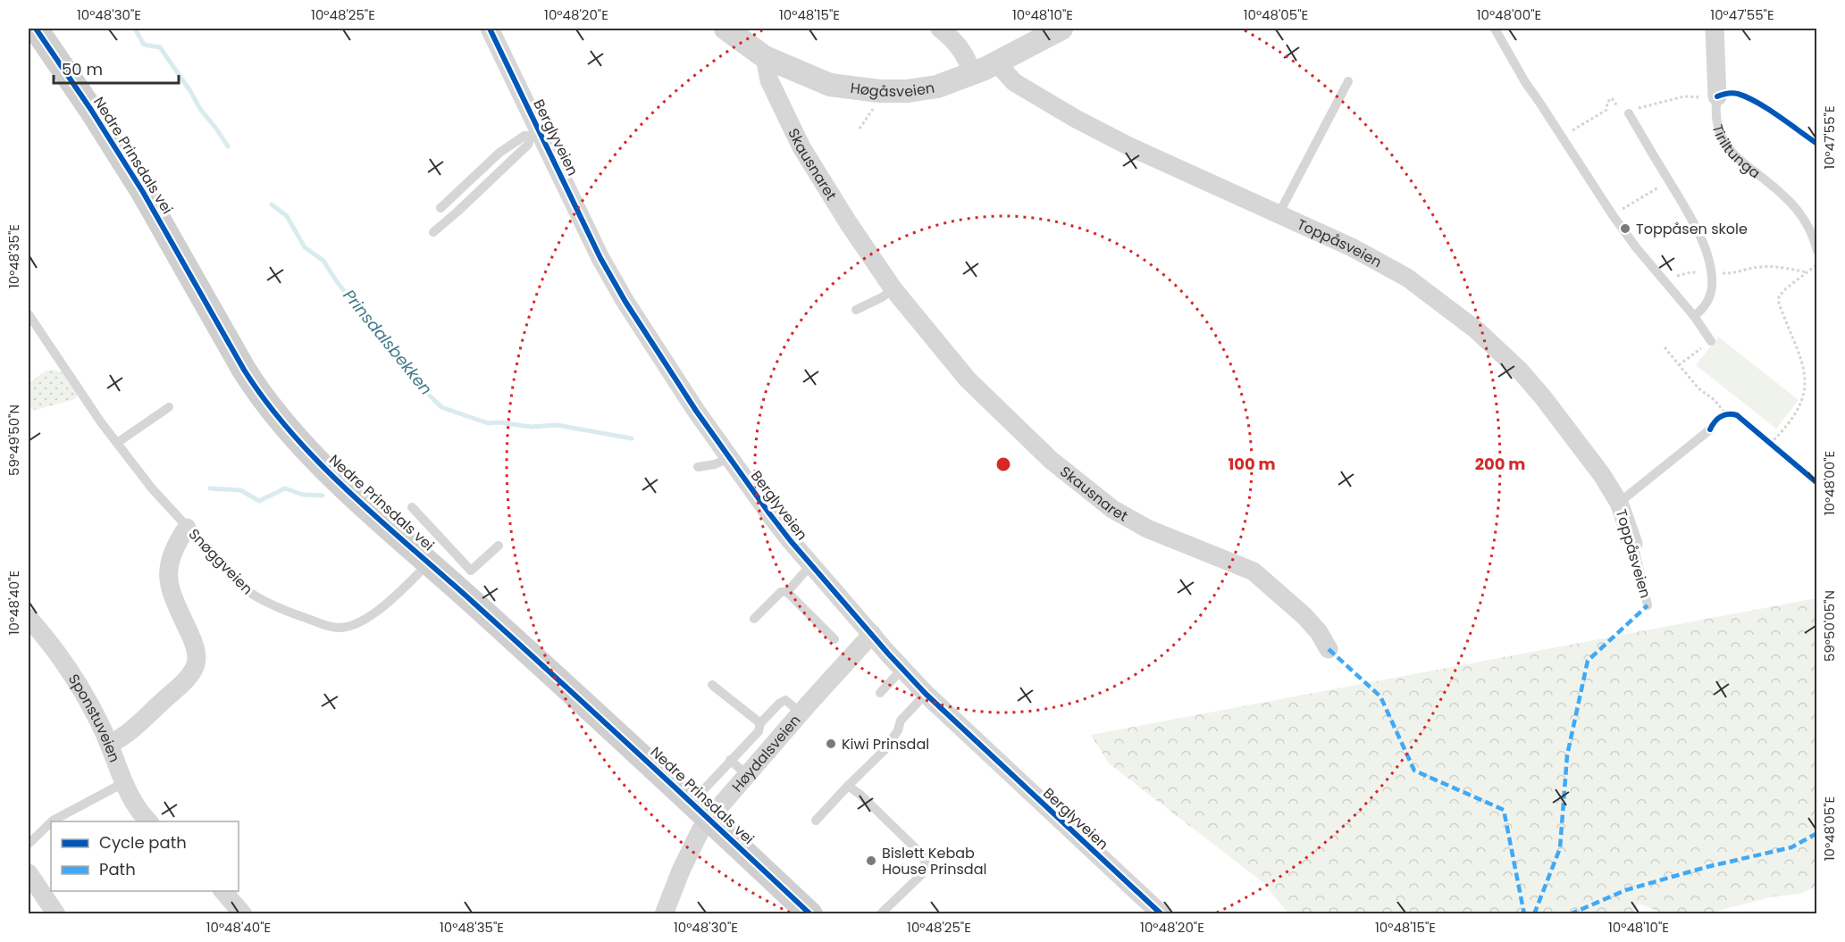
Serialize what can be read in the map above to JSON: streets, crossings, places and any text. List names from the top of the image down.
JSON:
{
  "streets": {
    "main road": ["Nedre Prinsdals vei"],
    "street": [
      "Høgåsveien",
      "Berglyveien",
      "Tiriltunga",
      "Skausnaret",
      "Toppåsveien",
      "Sponstuveien",
      "Høydalsveien"
    ],
    "lane": ["Snøggveien"]
  },
  "crossings": [
    ["Høgåsveien", "Skausnaret"],
    ["Høgåsveien", "Toppåsveien"],
    ["Berglyveien", "Høydalsveien"],
    ["Nedre Prinsdals vei", "Snøggveien"],
    ["Nedre Prinsdals vei", "Høydalsveien"]
  ],
  "water": ["Prinsdalsbekken"],
  "places": ["Toppåsen skole", "Kiwi Prinsdal", "Bislett Kebab House Prinsdal"],
  "legend": ["Cycle path", "Path"],
  "scale_bar": "50 m",
  "coordinates": [
    "10°48'30\"E",
    "10°48'25\"E",
    "10°48'20\"E",
    "10°48'15\"E",
    "10°48'10\"E",
    "10°48'05\"E",
    "10°48'00\"E",
    "10°47'55\"E",
    "10°48'35\"E",
    "59°49'50\"N",
    "10°48'40\"E",
    "59°50'05\"N"
  ],
  "rings": ["100 m", "200 m"]
}
